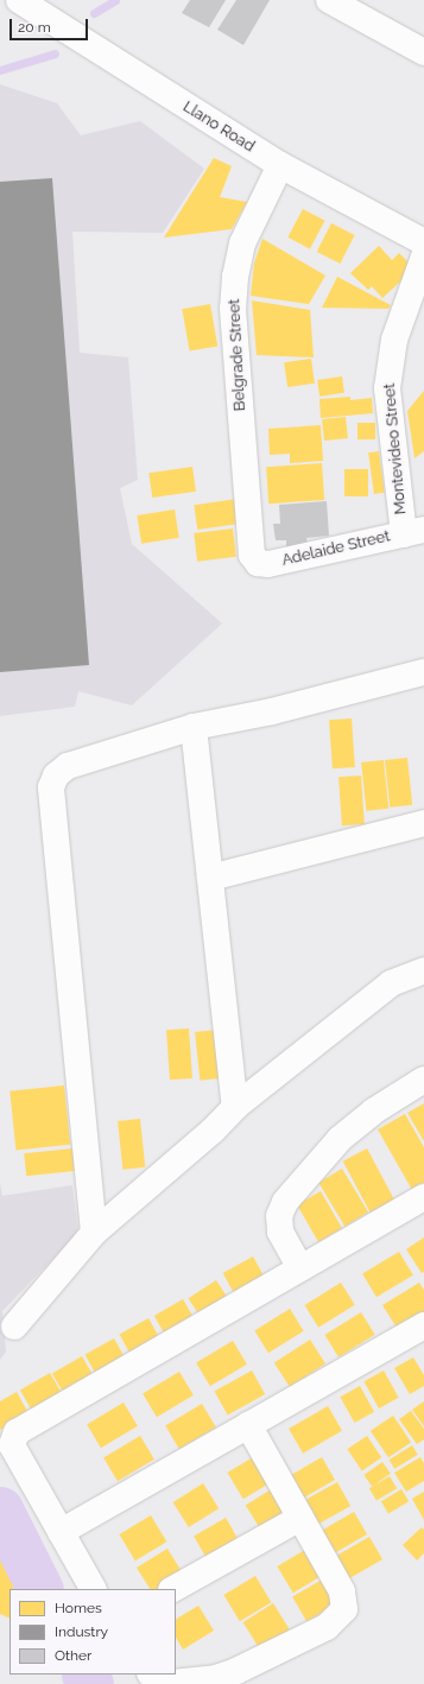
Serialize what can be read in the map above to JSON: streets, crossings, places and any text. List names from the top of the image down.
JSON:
{
  "streets": {
    "street": [
      "Llano Road",
      "Belgrade Street",
      "Montevideo Street",
      "Adelaide Street"
    ]
  },
  "crossings": [
    ["Llano Road", "Belgrade Street"],
    ["Belgrade Street", "Adelaide Street"],
    ["Montevideo Street", "Adelaide Street"]
  ],
  "legend": ["Homes", "Industry", "Other"],
  "scale_bar": "20 m"
}
